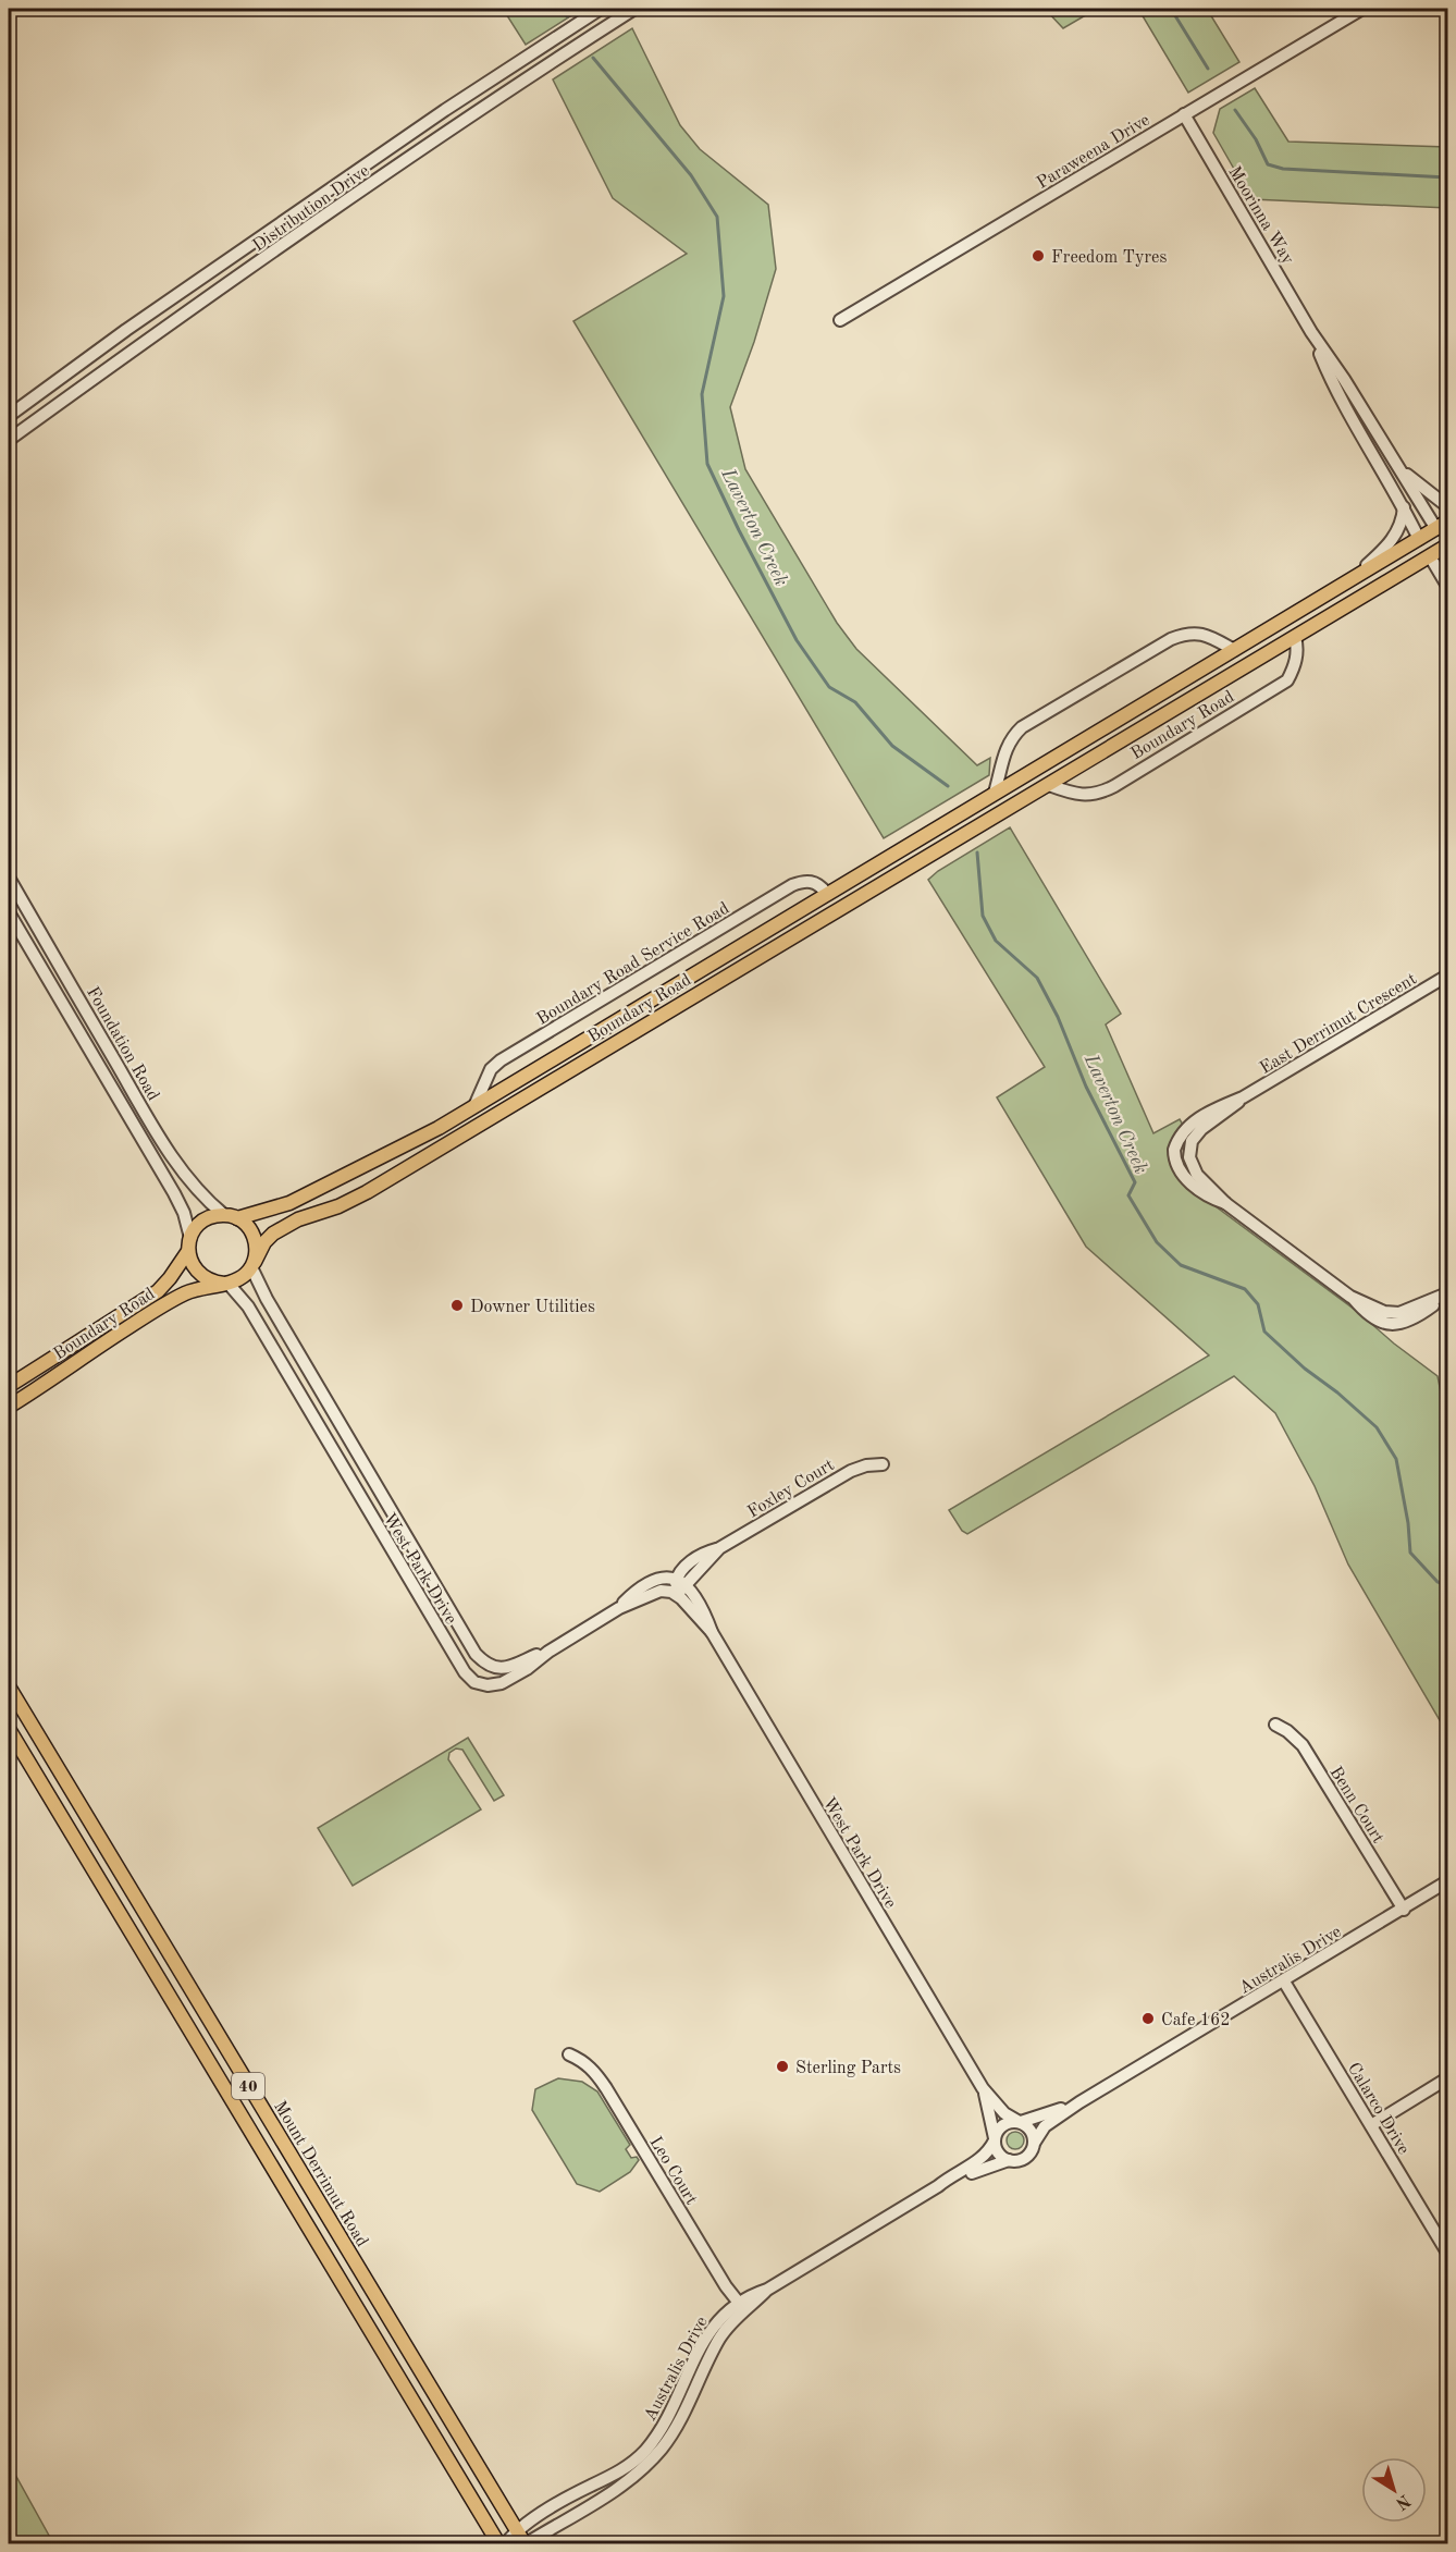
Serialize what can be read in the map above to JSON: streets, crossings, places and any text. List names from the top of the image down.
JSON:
{
  "streets": {
    "main road": ["Boundary Road", "40", "Mount Derrimut Road"],
    "street": [
      "Paraweena Drive",
      "Distribution Drive",
      "Moorinna Way",
      "Boundary Road Service Road",
      "East Derrimut Crescent",
      "Foundation Road",
      "Foxley Court",
      "West Park Drive",
      "Benn Court",
      "Australis Drive",
      "Calarco Drive",
      "Leo Court"
    ]
  },
  "crossings": [
    ["Paraweena Drive", "Moorinna Way"],
    ["Moorinna Way", "Boundary Road"],
    ["Boundary Road", "Boundary Road Service Road"],
    ["Boundary Road", "Foundation Road"],
    ["Boundary Road", "West Park Drive"],
    ["Foundation Road", "West Park Drive"],
    ["Foxley Court", "West Park Drive"],
    ["West Park Drive", "Australis Drive"],
    ["Benn Court", "Australis Drive"],
    ["Australis Drive", "Calarco Drive"],
    ["Australis Drive", "Leo Court"],
    ["Australis Drive", "Mount Derrimut Road"]
  ],
  "water": ["Laverton Creek"],
  "places": [
    "Freedom Tyres",
    "Downer Utilities",
    "Cafe 162",
    "Sterling Parts"
  ],
  "north": "bottom right"
}
